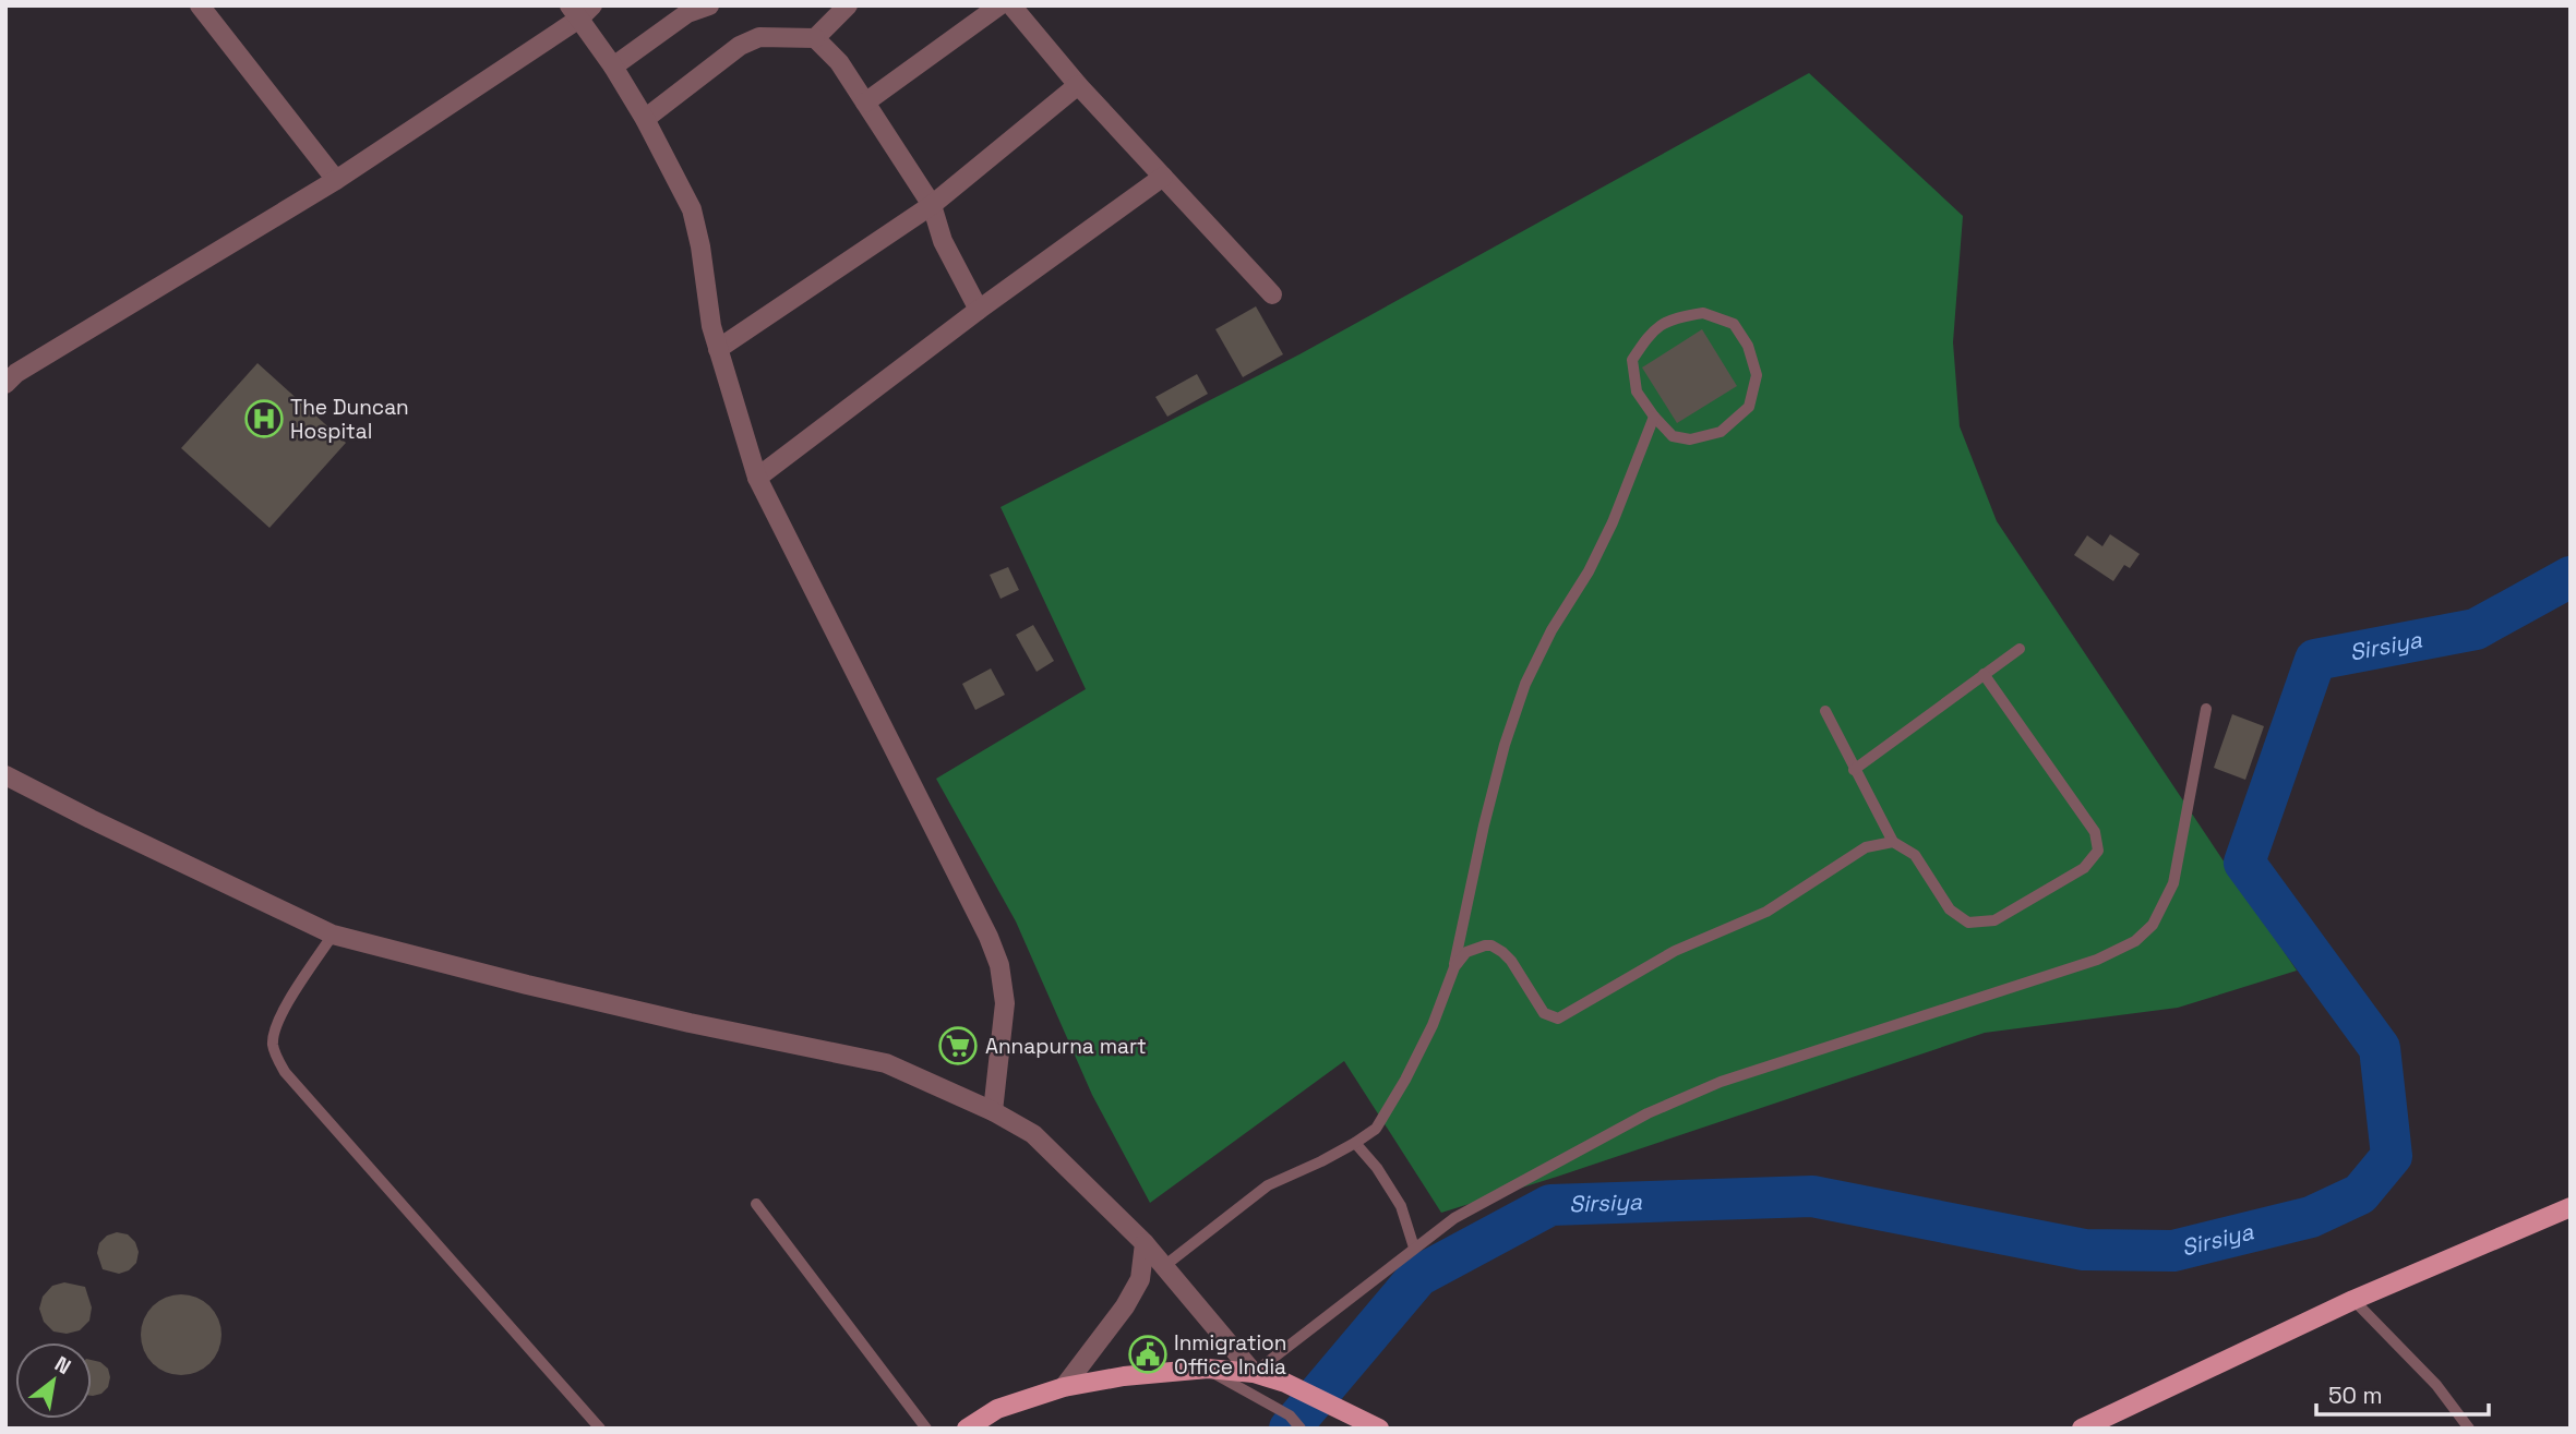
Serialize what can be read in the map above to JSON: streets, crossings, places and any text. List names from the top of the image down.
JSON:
{
  "water": ["Sirsiya"],
  "places": {
    "hospital": ["The Duncan Hospital"],
    "supermarket": ["Annapurna mart"],
    "public building": ["Inmigration Office India"]
  },
  "scale_bar": "50 m",
  "north": "top right"
}
